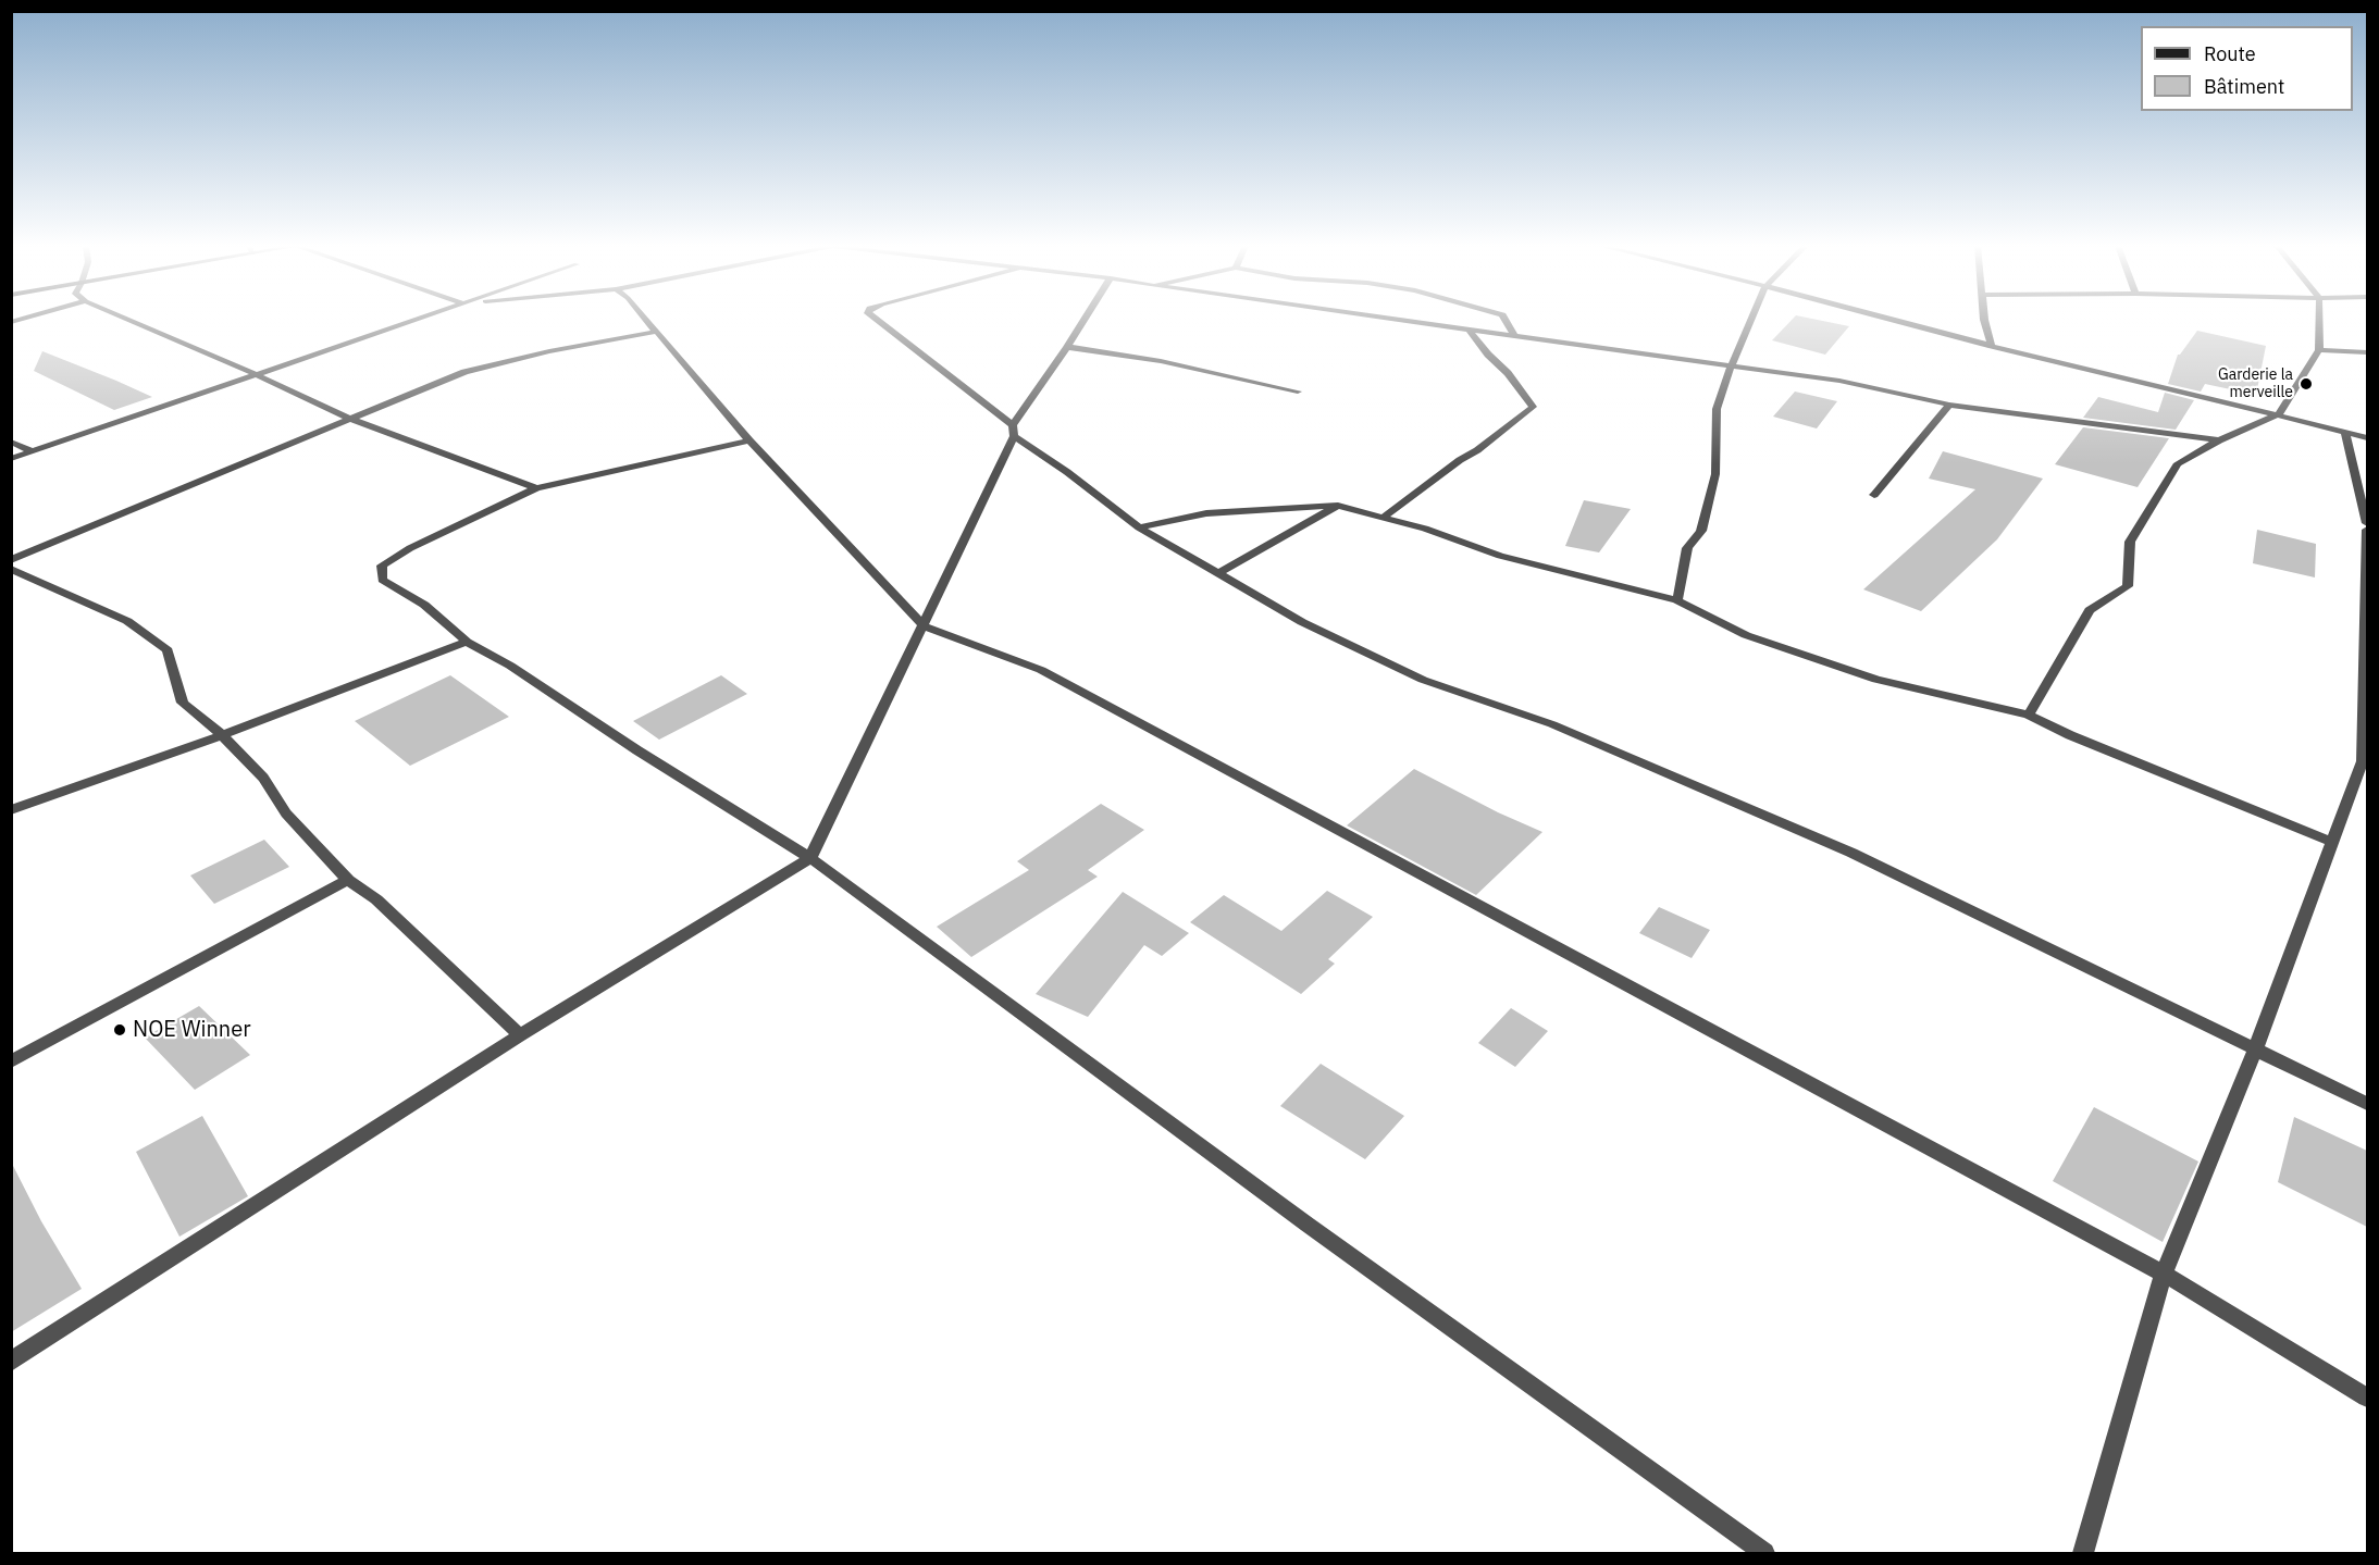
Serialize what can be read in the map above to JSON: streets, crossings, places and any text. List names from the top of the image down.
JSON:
{
  "places": ["Garderie la merveille", "NOE Winner"],
  "legend": ["Route", "Bâtiment"]
}
